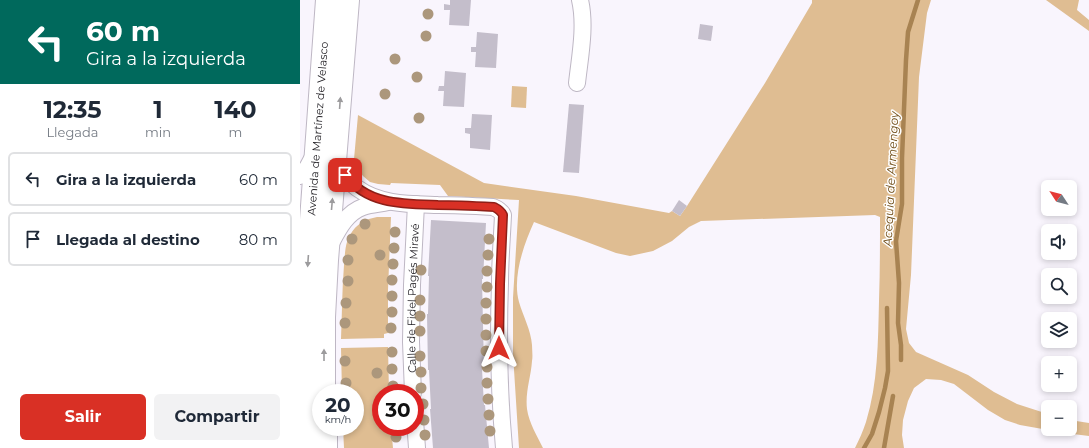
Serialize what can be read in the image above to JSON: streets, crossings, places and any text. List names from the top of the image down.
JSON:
{
  "streets": {
    "highway": ["Avenida de Martínez de Velasco"],
    "street": ["Calle de Fidel Pagés Miravé"]
  },
  "water": ["Acequia de Armengoy"],
  "north": "top left",
  "page": {
    "turn": ["60 m", "Gira a la izquierda"],
    "eta": [
      "12:35",
      "Llegada",
      "1",
      "min",
      "140",
      "m"
    ],
    "list": [
      {
        "name": "Gira a la izquierda",
        "value": "60 m"
      },
      {
        "name": "Llegada al destino",
        "value": "80 m"
      }
    ],
    "map_buttons": ["+", "−"],
    "speed": "20 km/h",
    "limit": "30",
    "buttons": ["Salir", "Compartir"]
  }
}
